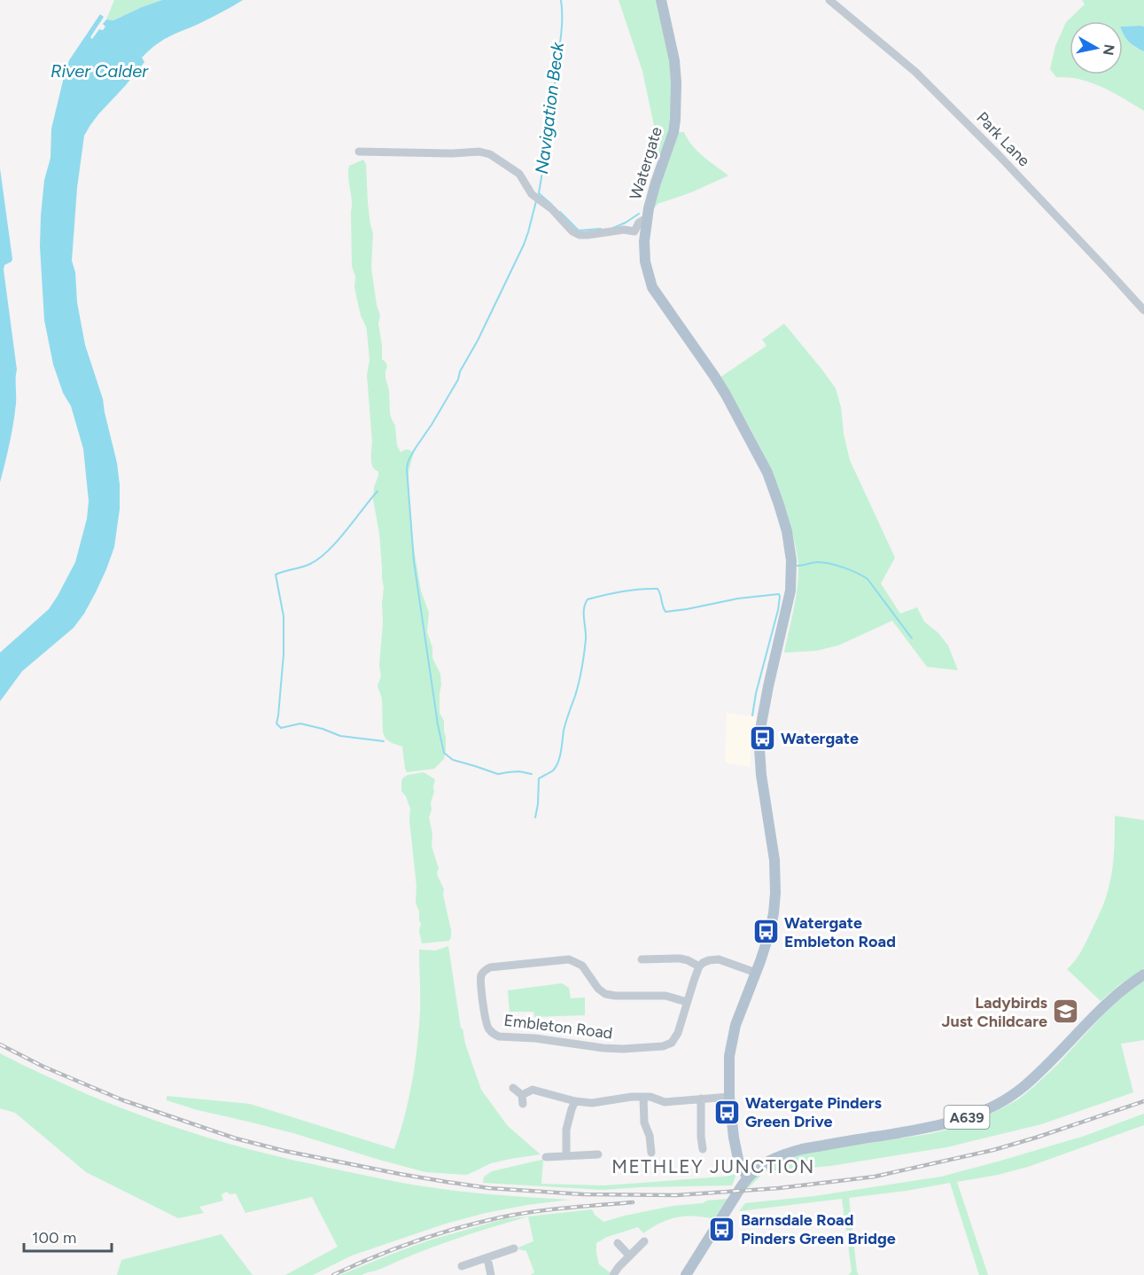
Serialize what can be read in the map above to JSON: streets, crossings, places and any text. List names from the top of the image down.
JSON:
{
  "streets": {
    "main road": ["Watergate", "A639"],
    "street": ["Park Lane", "Embleton Road"]
  },
  "crossings": [
    ["Watergate", "A639"]
  ],
  "districts": ["METHLEY JUNCTION"],
  "water": ["River Calder", "Navigation Beck"],
  "places": {
    "bus stop": [
      "Watergate",
      "Watergate Embleton Road",
      "Watergate Pinders Green Drive",
      "Barnsdale Road Pinders Green Bridge"
    ],
    "school or university": ["Ladybirds Just Childcare"]
  },
  "scale_bar": "100 m",
  "north": "right"
}
